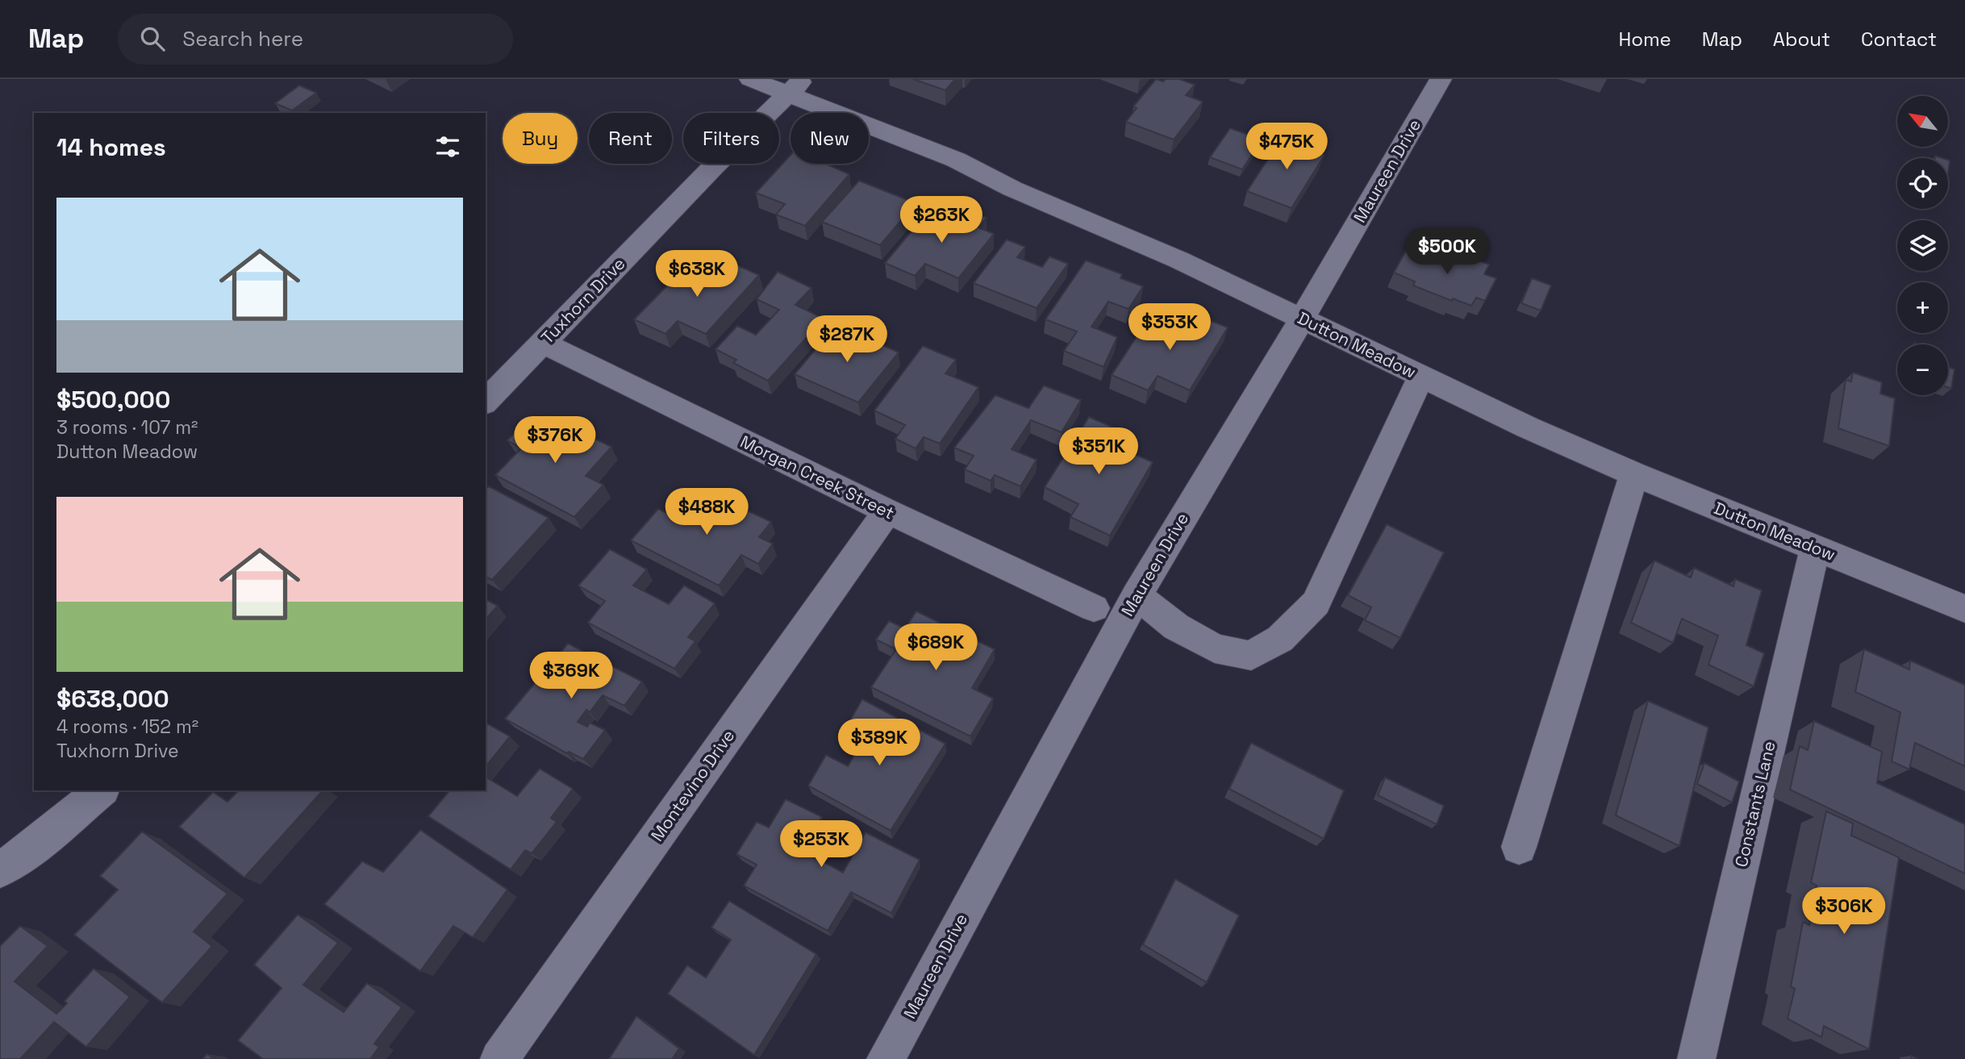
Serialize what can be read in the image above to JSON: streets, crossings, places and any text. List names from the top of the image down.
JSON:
{
  "streets": {
    "street": [
      "Maureen Drive",
      "Tuxhorn Drive",
      "Dutton Meadow",
      "Morgan Creek Street",
      "Montevino Drive",
      "Constants Lane"
    ]
  },
  "crossings": [
    ["Maureen Drive", "Dutton Meadow"],
    ["Tuxhorn Drive", "Dutton Meadow"],
    ["Tuxhorn Drive", "Morgan Creek Street"],
    ["Dutton Meadow", "Constants Lane"],
    ["Morgan Creek Street", "Montevino Drive"]
  ],
  "north": "top left",
  "page": {
    "header": "Map",
    "search": "Search here",
    "nav": [
      "Home",
      "Map",
      "About",
      "Contact"
    ],
    "map_buttons": ["+", "−"],
    "chip": [
      "Buy",
      "Rent",
      "Filters",
      "New"
    ],
    "heading": "14 homes",
    "price": [
      "$475K",
      "$263K",
      "$500K",
      "$638K",
      "$353K",
      "$287K",
      "$376K",
      "$351K",
      "$488K",
      "$689K",
      "$369K",
      "$389K",
      "$253K",
      "$306K"
    ],
    "list": [
      {
        "name": "$500,000",
        "note": "3 rooms · 107 m² · Dutton Meadow"
      },
      {
        "name": "$638,000",
        "note": "4 rooms · 152 m² · Tuxhorn Drive"
      }
    ]
  }
}
